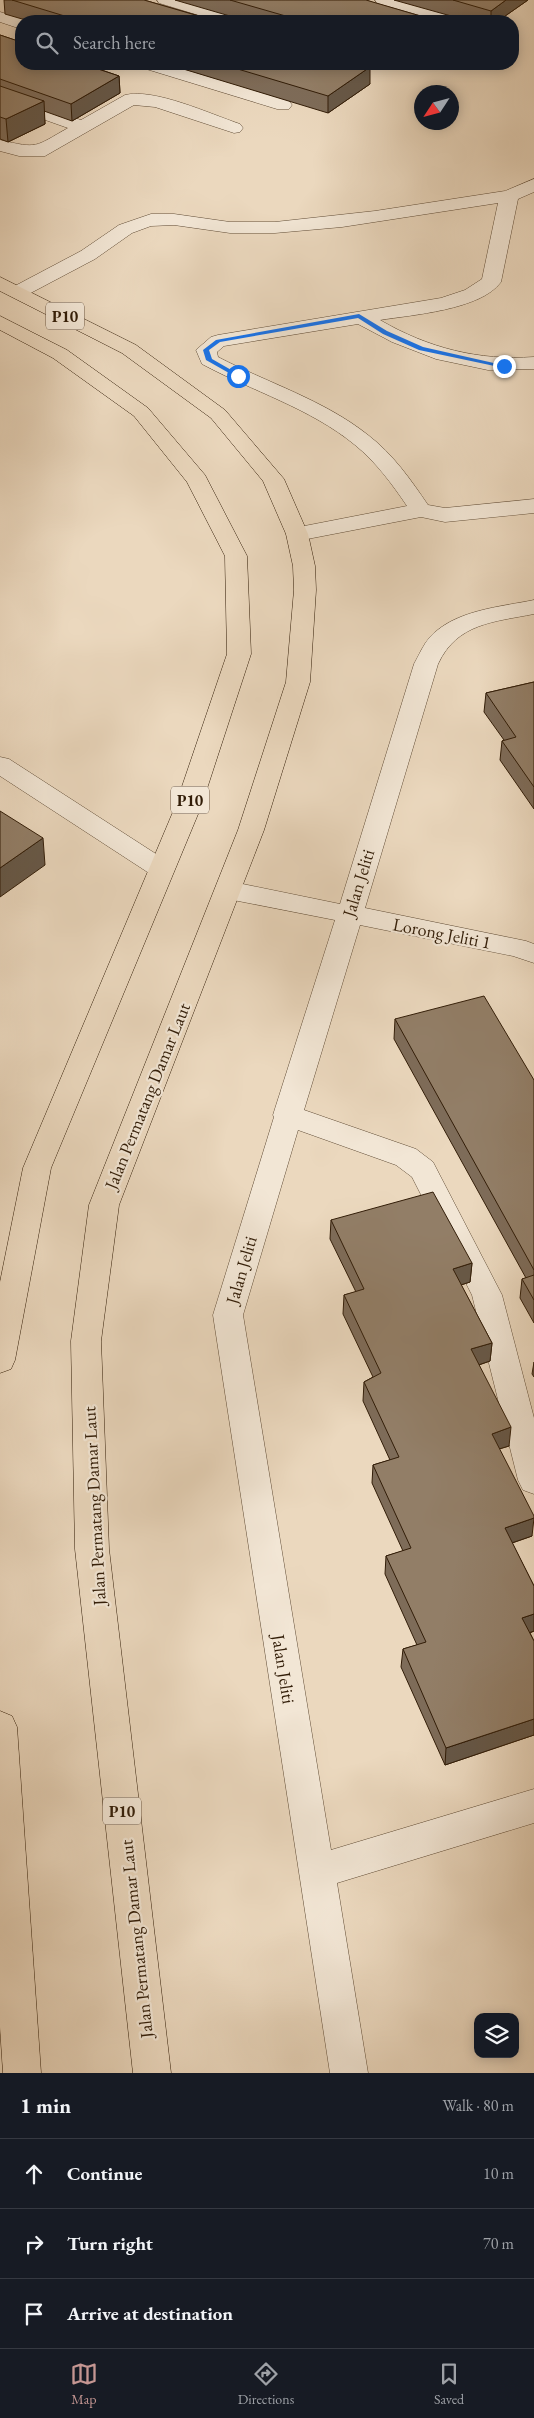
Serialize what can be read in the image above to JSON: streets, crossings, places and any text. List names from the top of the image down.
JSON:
{
  "streets": {
    "highway": ["P10", "Jalan Permatang Damar Laut"],
    "street": ["Jalan Jeliti", "Lorong Jeliti 1"]
  },
  "crossings": [
    ["Jalan Jeliti", "Lorong Jeliti 1"],
    ["Lorong Jeliti 1", "Jalan Permatang Damar Laut"]
  ],
  "north": "bottom left",
  "page": {
    "search": "Search here",
    "heading": ["1 min", "Walk · 80 m"],
    "list": [
      ["Continue", "10 m"],
      ["Turn right", "70 m"],
      "Arrive at destination"
    ],
    "nav": ["Map", "Directions", "Saved"]
  }
}
